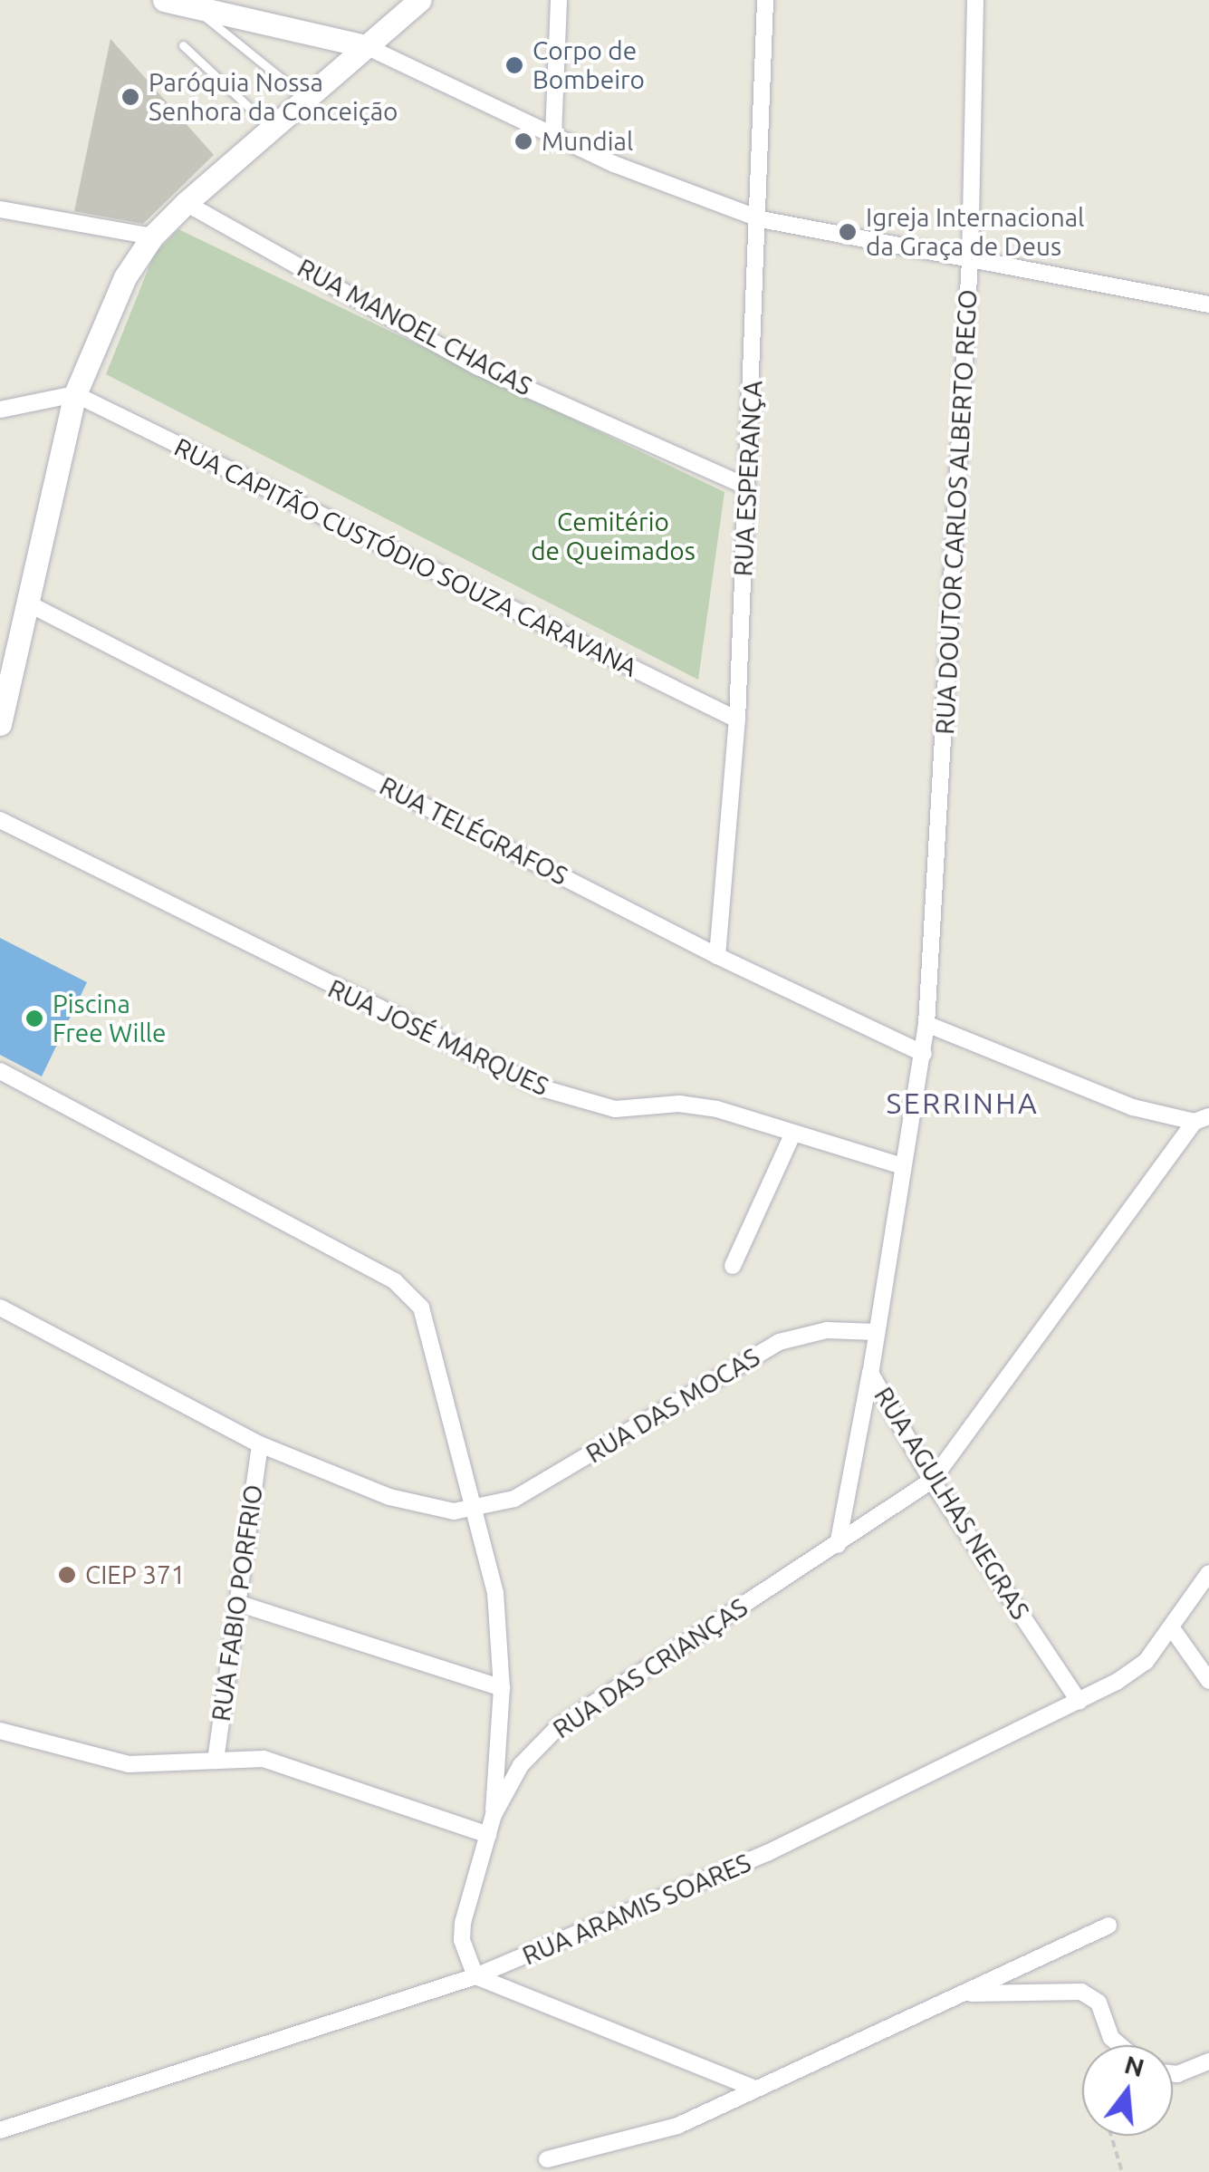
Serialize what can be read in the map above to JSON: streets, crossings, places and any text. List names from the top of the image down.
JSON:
{
  "streets": {
    "street": [
      "RUA MANOEL CHAGAS",
      "RUA ESPERANÇA",
      "RUA DOUTOR CARLOS ALBERTO REGO",
      "RUA CAPITÃO CUSTÓDIO SOUZA CARAVANA",
      "RUA TELÉGRAFOS",
      "RUA JOSÉ MARQUES",
      "RUA DAS MOCAS",
      "RUA AGULHAS NEGRAS",
      "RUA FABIO PORFRIO",
      "RUA DAS CRIANÇAS",
      "RUA ARAMIS SOARES"
    ]
  },
  "crossings": [
    ["RUA MANOEL CHAGAS", "RUA ESPERANÇA"],
    ["RUA ESPERANÇA", "RUA CAPITÃO CUSTÓDIO SOUZA CARAVANA"],
    ["RUA ESPERANÇA", "RUA TELÉGRAFOS"],
    ["RUA DOUTOR CARLOS ALBERTO REGO", "RUA AGULHAS NEGRAS"],
    ["RUA TELÉGRAFOS", "RUA AGULHAS NEGRAS"],
    ["RUA JOSÉ MARQUES", "RUA AGULHAS NEGRAS"],
    ["RUA DAS MOCAS", "RUA AGULHAS NEGRAS"],
    ["RUA AGULHAS NEGRAS", "RUA DAS CRIANÇAS"],
    ["RUA AGULHAS NEGRAS", "RUA ARAMIS SOARES"],
    ["RUA DAS CRIANÇAS", "RUA ARAMIS SOARES"]
  ],
  "districts": ["SERRINHA"],
  "parks": ["Cemitério de Queimados"],
  "places": [
    "Corpo de Bombeiro",
    "Paróquia Nossa Senhora da Conceição",
    "Mundial",
    "Igreja Internacional da Graça de Deus",
    "Piscina Free Wille",
    "CIEP 371"
  ],
  "north": "top"
}
